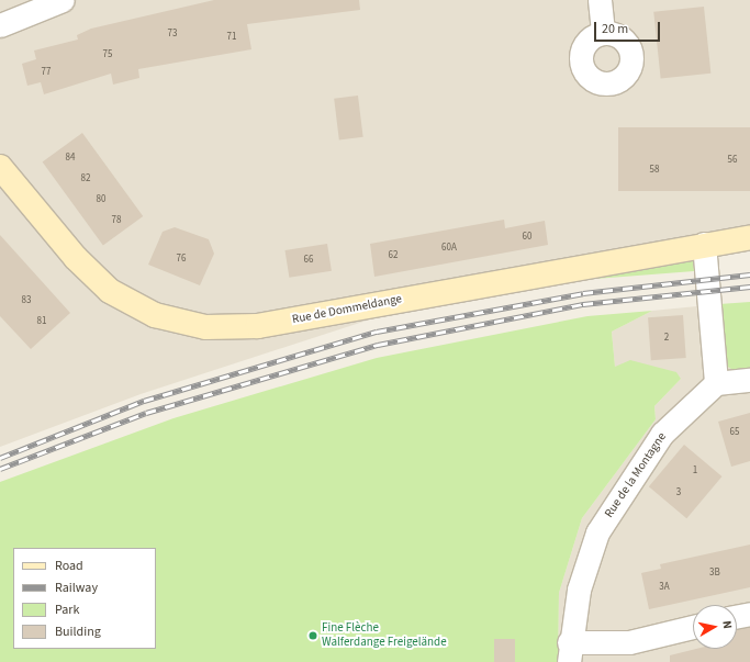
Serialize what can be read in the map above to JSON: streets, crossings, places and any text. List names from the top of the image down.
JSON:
{
  "streets": {
    "main road": ["Rue de Dommeldange"],
    "street": ["Rue de la Montagne"]
  },
  "places": ["Fine Flèche Walferdange Freigelände"],
  "house_numbers": [
    "73",
    "71",
    "75",
    "77",
    "84",
    "56",
    "58",
    "82",
    "80",
    "78",
    "60",
    "60A",
    "62",
    "76",
    "66",
    "83",
    "81",
    "2",
    "65",
    "1",
    "3",
    "3B",
    "3A"
  ],
  "legend": [
    "Road",
    "Railway",
    "Park",
    "Building"
  ],
  "scale_bar": "20 m",
  "north": "right"
}
